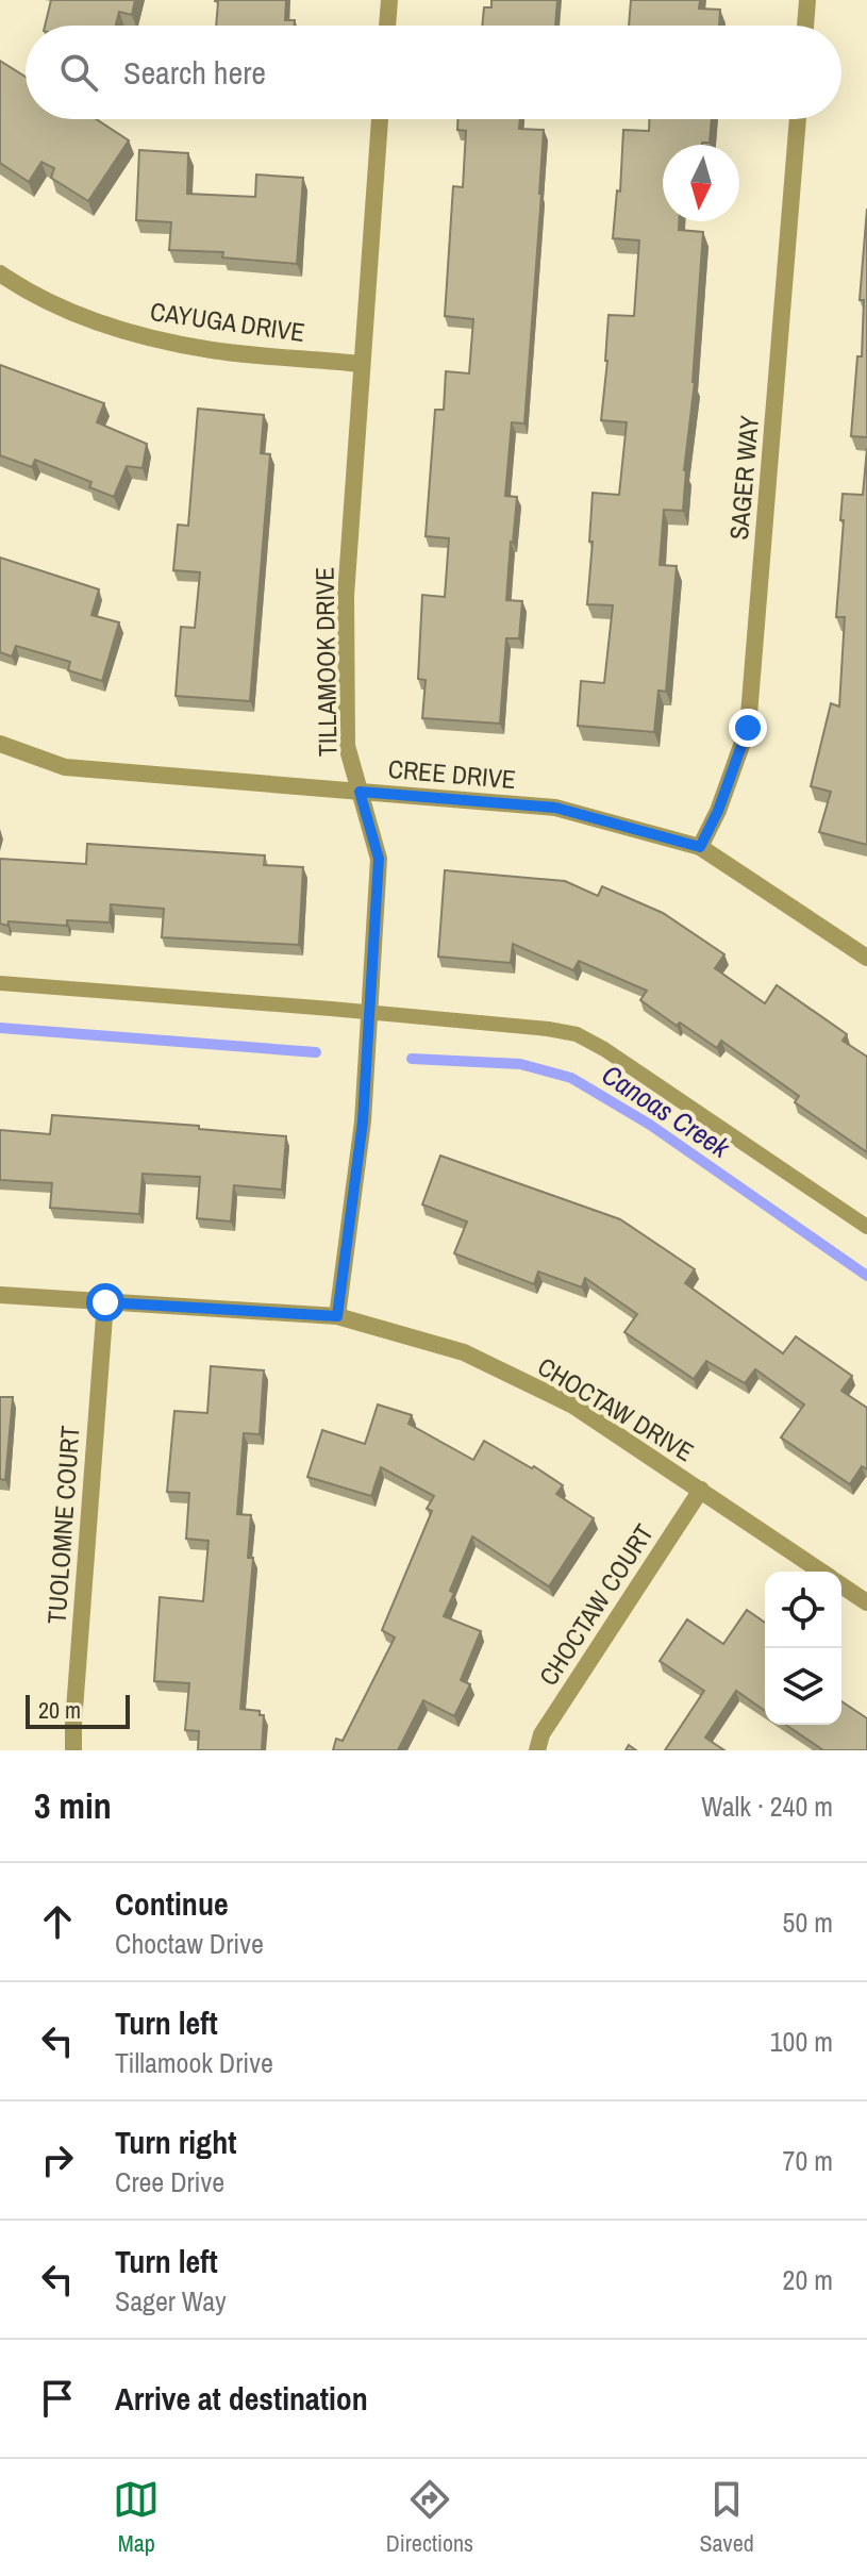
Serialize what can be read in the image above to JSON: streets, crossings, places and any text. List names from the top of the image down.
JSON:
{
  "streets": {
    "street": [
      "CAYUGA DRIVE",
      "SAGER WAY",
      "TILLAMOOK DRIVE",
      "CREE DRIVE",
      "CHOCTAW DRIVE",
      "TUOLOMNE COURT",
      "CHOCTAW COURT"
    ]
  },
  "crossings": [
    ["CAYUGA DRIVE", "TILLAMOOK DRIVE"],
    ["SAGER WAY", "CREE DRIVE"],
    ["TILLAMOOK DRIVE", "CREE DRIVE"],
    ["TILLAMOOK DRIVE", "CHOCTAW DRIVE"],
    ["CHOCTAW DRIVE", "TUOLOMNE COURT"],
    ["CHOCTAW DRIVE", "CHOCTAW COURT"]
  ],
  "water": ["Canoas Creek"],
  "scale_bar": "20 m",
  "north": "bottom",
  "page": {
    "search": "Search here",
    "scale": "20 m",
    "heading": ["3 min", "Walk · 240 m"],
    "list": [
      ["Continue", "Choctaw Drive", "50 m"],
      ["Turn left", "Tillamook Drive", "100 m"],
      ["Turn right", "Cree Drive", "70 m"],
      ["Turn left", "Sager Way", "20 m"],
      "Arrive at destination"
    ],
    "nav": ["Map", "Directions", "Saved"]
  }
}
